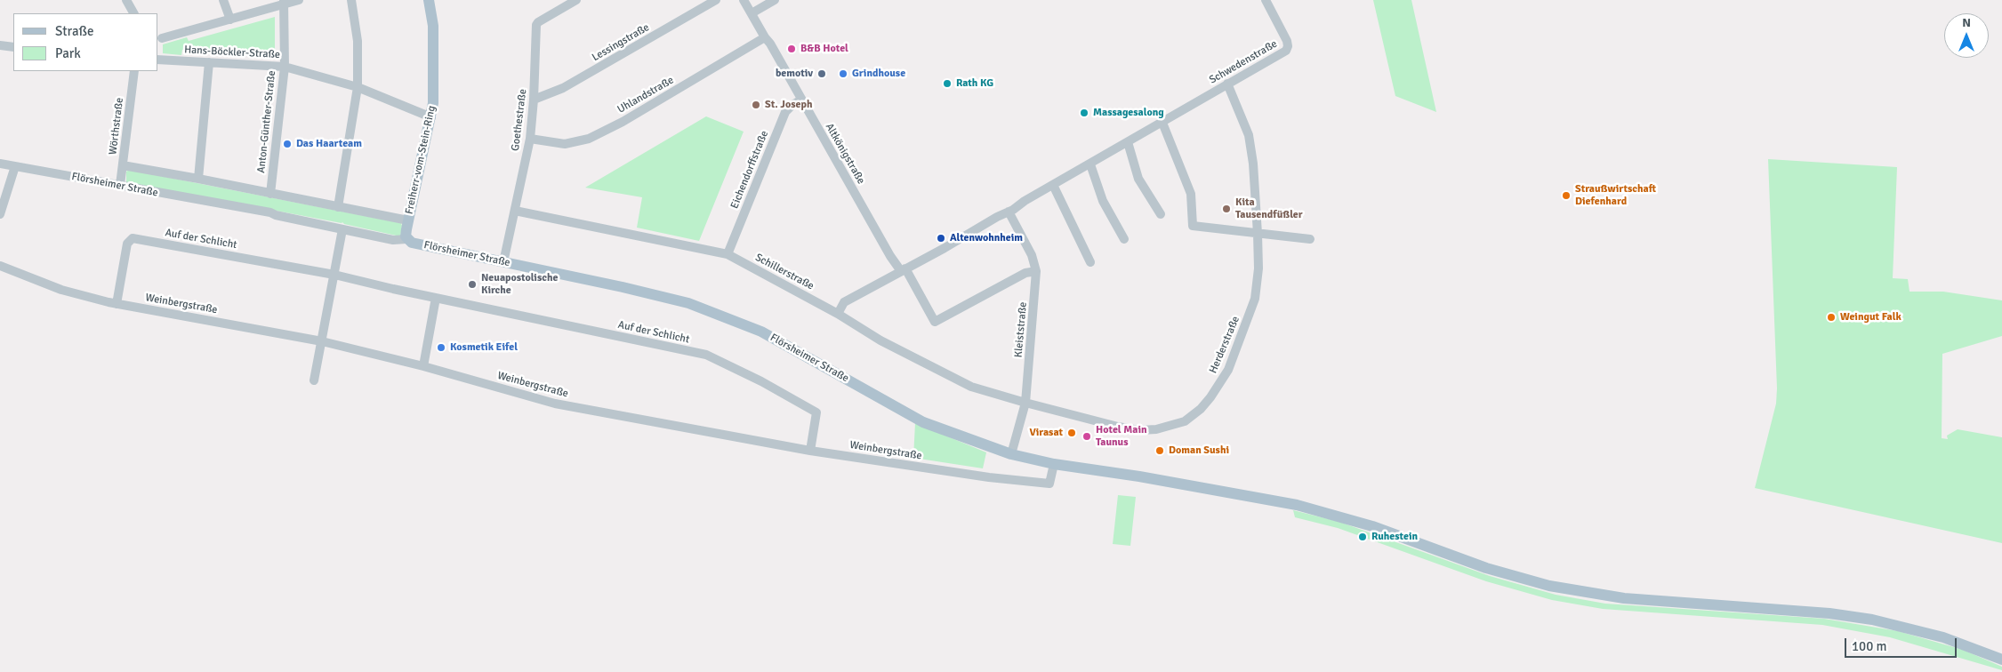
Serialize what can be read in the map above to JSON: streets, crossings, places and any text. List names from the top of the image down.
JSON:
{
  "streets": {
    "main road": ["Freiherr-vom-Stein-Ring", "Flörsheimer Straße"],
    "street": [
      "Lessingstraße",
      "Hans-Böckler-Straße",
      "Schwedenstraße",
      "Uhlandstraße",
      "Goethestraße",
      "Anton-Günther-Straße",
      "Wörthstraße",
      "Altkönigstraße",
      "Eichendorffstraße",
      "Auf der Schlicht",
      "Schillerstraße",
      "Weinbergstraße",
      "Kleiststraße",
      "Herderstraße"
    ]
  },
  "crossings": [
    ["Lessingstraße", "Goethestraße"],
    ["Hans-Böckler-Straße", "Anton-Günther-Straße"],
    ["Hans-Böckler-Straße", "Freiherr-vom-Stein-Ring"],
    ["Schwedenstraße", "Altkönigstraße"],
    ["Schwedenstraße", "Schillerstraße"],
    ["Schwedenstraße", "Kleiststraße"],
    ["Schwedenstraße", "Herderstraße"],
    ["Uhlandstraße", "Goethestraße"],
    ["Uhlandstraße", "Altkönigstraße"],
    ["Goethestraße", "Flörsheimer Straße"],
    ["Goethestraße", "Schillerstraße"],
    ["Anton-Günther-Straße", "Flörsheimer Straße"],
    ["Wörthstraße", "Flörsheimer Straße"],
    ["Altkönigstraße", "Eichendorffstraße"],
    ["Freiherr-vom-Stein-Ring", "Flörsheimer Straße"],
    ["Eichendorffstraße", "Schillerstraße"],
    ["Flörsheimer Straße", "Weinbergstraße"],
    ["Flörsheimer Straße", "Kleiststraße"],
    ["Auf der Schlicht", "Weinbergstraße"],
    ["Schillerstraße", "Kleiststraße"],
    ["Schillerstraße", "Herderstraße"],
    ["Kleiststraße", "Herderstraße"]
  ],
  "places": [
    "B&B Hotel",
    "bemotiv",
    "Grindhouse",
    "Rath KG",
    "St. Joseph",
    "Massagesalong",
    "Das Haarteam",
    "Straußwirtschaft Diefenhard",
    "Kita Tausendfüßler",
    "Altenwohnheim",
    "Neuapostolische Kirche",
    "Weingut Falk",
    "Kosmetik Eifel",
    "Virasat",
    "Hotel Main Taunus",
    "Doman Sushi",
    "Ruhestein"
  ],
  "legend": ["Straße", "Park"],
  "scale_bar": "100 m",
  "north": "top"
}
